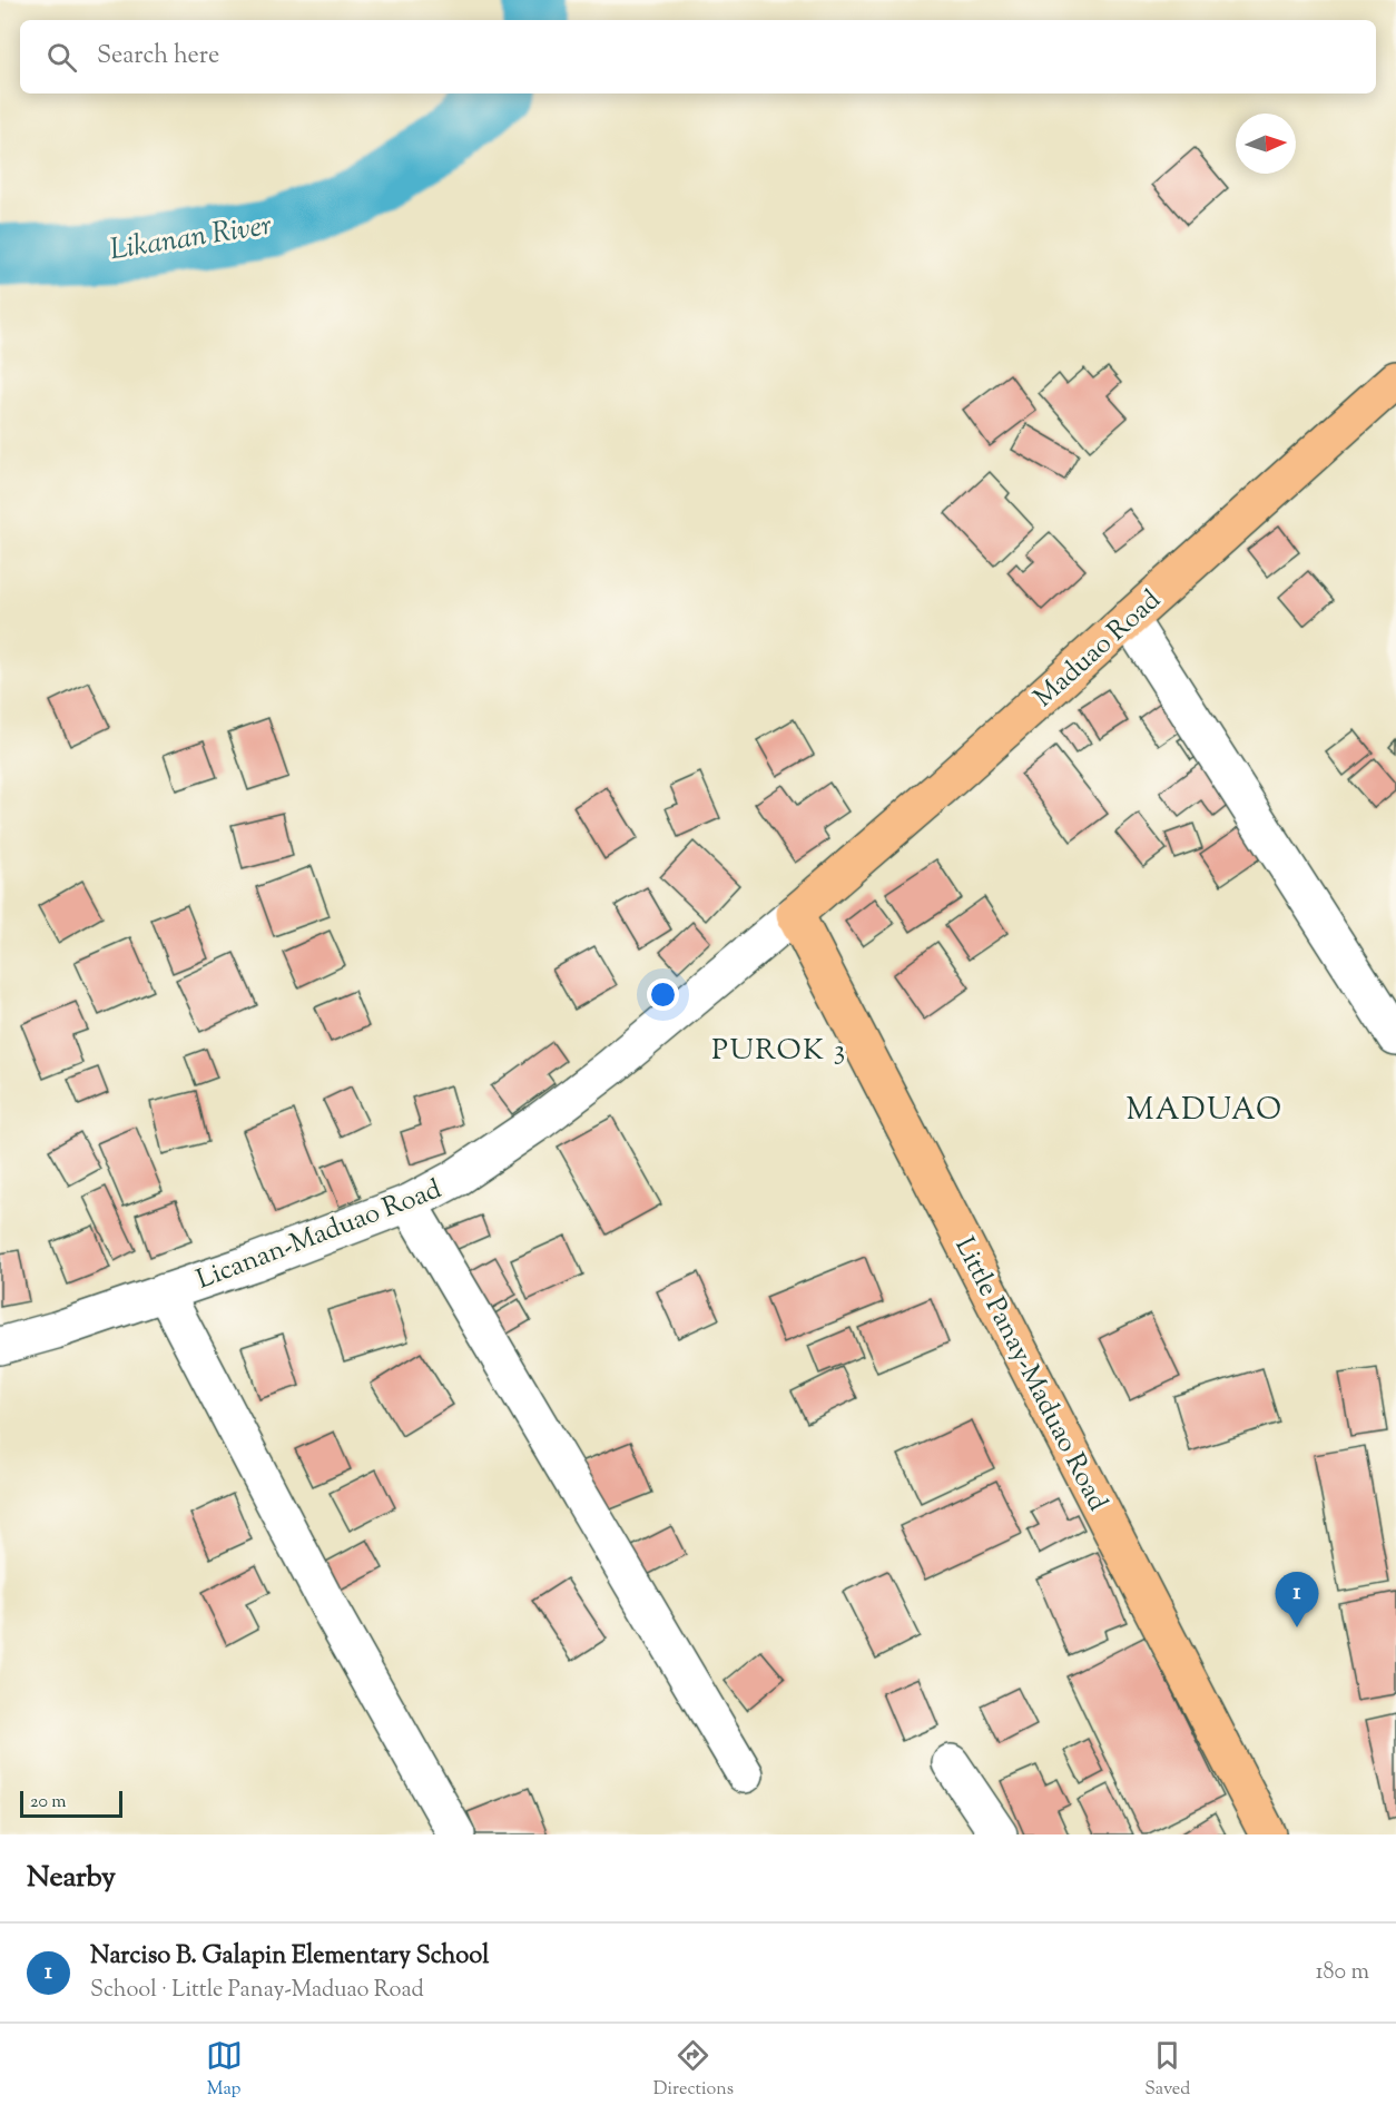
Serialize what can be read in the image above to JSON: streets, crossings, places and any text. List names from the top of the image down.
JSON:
{
  "streets": {
    "main road": ["Maduao Road", "Little Panay-Maduao Road"],
    "street": ["Licanan-Maduao Road"]
  },
  "crossings": [
    ["Maduao Road", "Licanan-Maduao Road"],
    ["Maduao Road", "Little Panay-Maduao Road"],
    ["Licanan-Maduao Road", "Little Panay-Maduao Road"]
  ],
  "districts": ["PUROK 3", "MADUAO"],
  "water": ["Likanan River"],
  "scale_bar": "20 m",
  "north": "right",
  "page": {
    "search": "Search here",
    "pins": "1",
    "scale": "20 m",
    "heading": "Nearby",
    "list": [
      {
        "mark": "1",
        "name": "Narciso B. Galapin Elementary School",
        "note": "School · Little Panay-Maduao Road",
        "value": "180 m"
      }
    ],
    "nav": ["Map", "Directions", "Saved"]
  }
}
